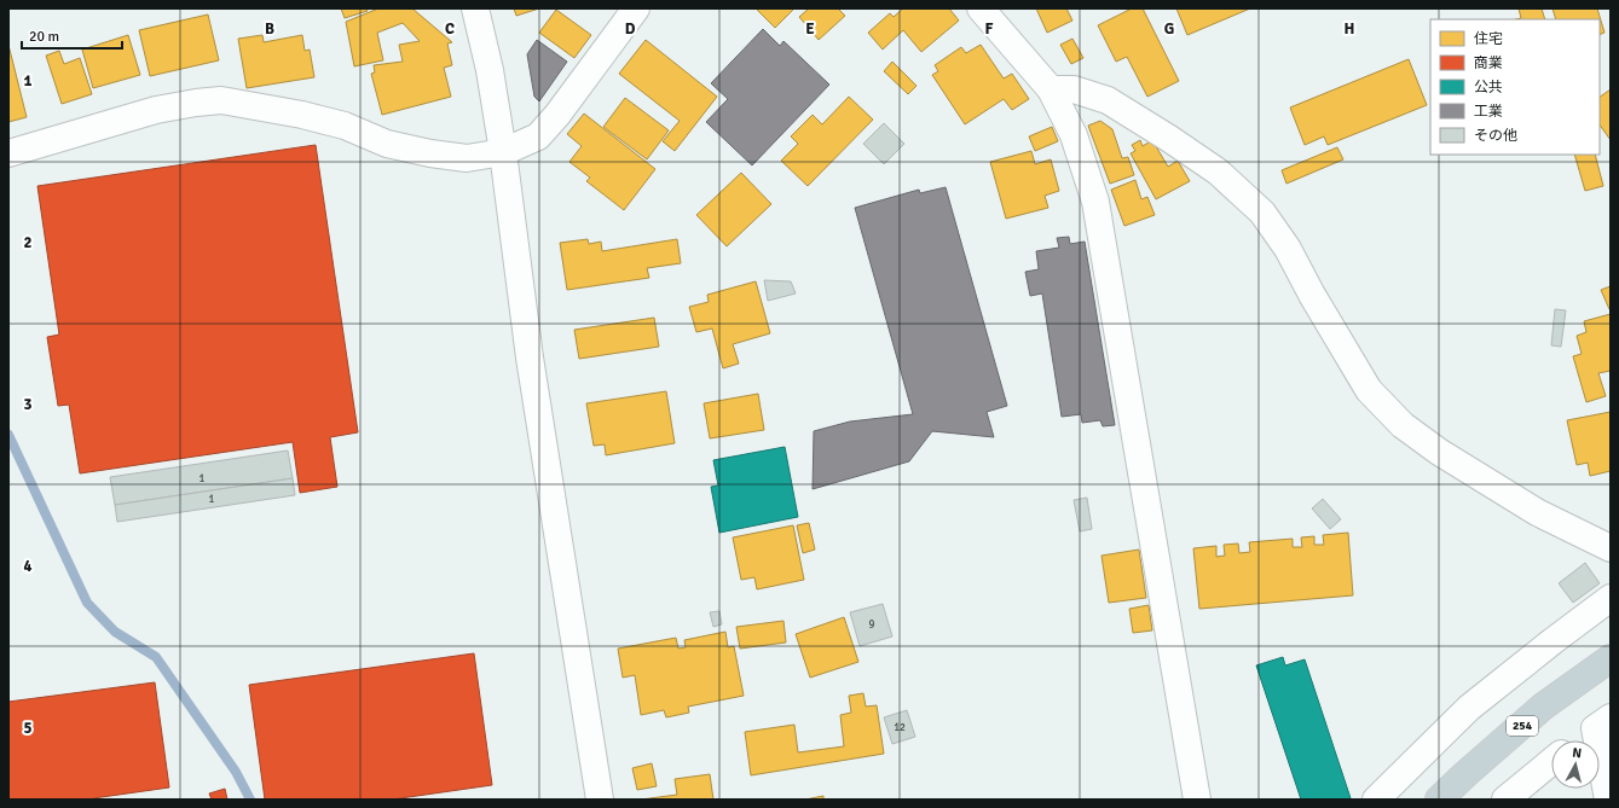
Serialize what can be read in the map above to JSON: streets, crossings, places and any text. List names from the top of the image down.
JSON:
{
  "streets": {
    "highway": ["254"]
  },
  "house_numbers": [
    "1",
    "1",
    "9",
    "12"
  ],
  "legend": [
    "住宅",
    "商業",
    "公共",
    "工業",
    "その他"
  ],
  "scale_bar": "20 m",
  "north": "top",
  "grid": {
    "columns": [
      "B",
      "C",
      "D",
      "E",
      "F",
      "G",
      "H"
    ],
    "rows": [
      "1",
      "2",
      "3",
      "4",
      "5"
    ]
  }
}
